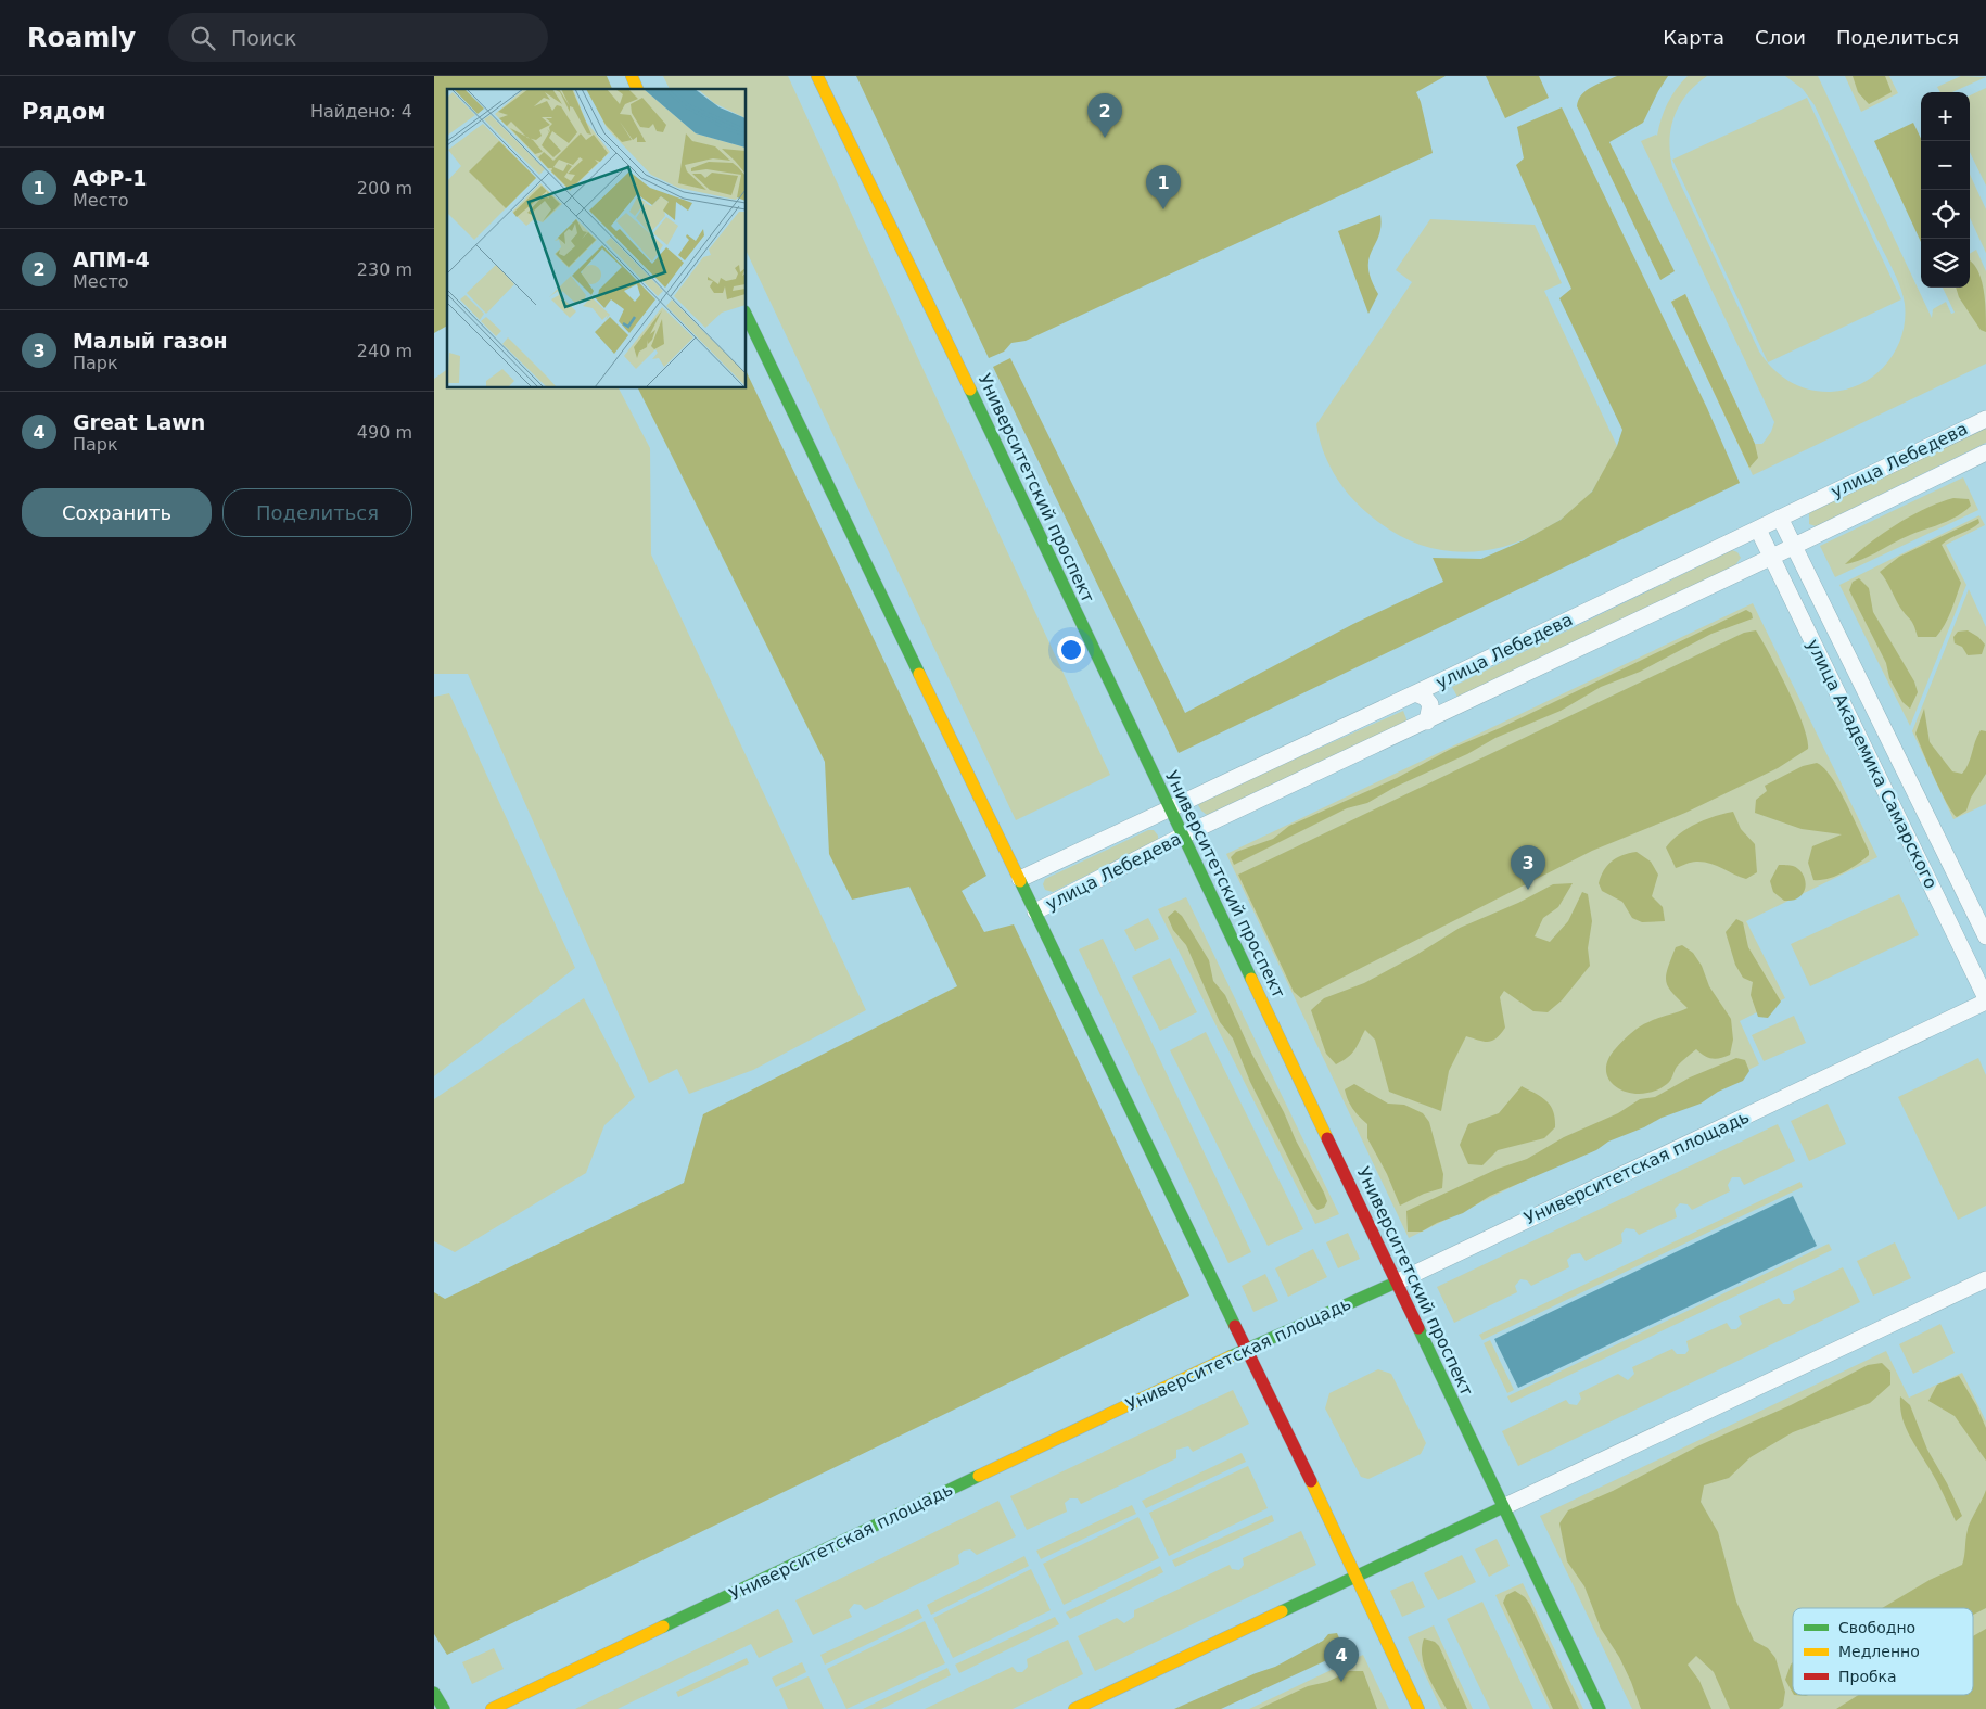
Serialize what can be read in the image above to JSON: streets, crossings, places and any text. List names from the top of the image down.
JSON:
{
  "streets": {
    "main road": ["Университетский проспект", "Университетская площадь"],
    "street": ["улица Лебедева", "улица Академика Самарского"]
  },
  "crossings": [
    ["улица Лебедева", "Университетский проспект"],
    ["улица Лебедева", "улица Академика Самарского"],
    ["Университетский проспект", "Университетская площадь"],
    ["улица Академика Самарского", "Университетская площадь"]
  ],
  "legend": ["Свободно", "Медленно", "Пробка"],
  "page": {
    "header": "Roamly",
    "search": "Поиск",
    "nav": ["Карта", "Слои", "Поделиться"],
    "heading": ["Рядом", "Найдено: 4"],
    "map_buttons": ["+", "−"],
    "pins": [
      "2",
      "1",
      "3",
      "4"
    ],
    "list": [
      {
        "mark": "1",
        "name": "АФР-1",
        "note": "Место",
        "value": "200 m"
      },
      {
        "mark": "2",
        "name": "АПМ-4",
        "note": "Место",
        "value": "230 m"
      },
      {
        "mark": "3",
        "name": "Малый газон",
        "note": "Парк",
        "value": "240 m"
      },
      {
        "mark": "4",
        "name": "Great Lawn",
        "note": "Парк",
        "value": "490 m"
      }
    ],
    "buttons": ["Сохранить", "Поделиться"]
  }
}
